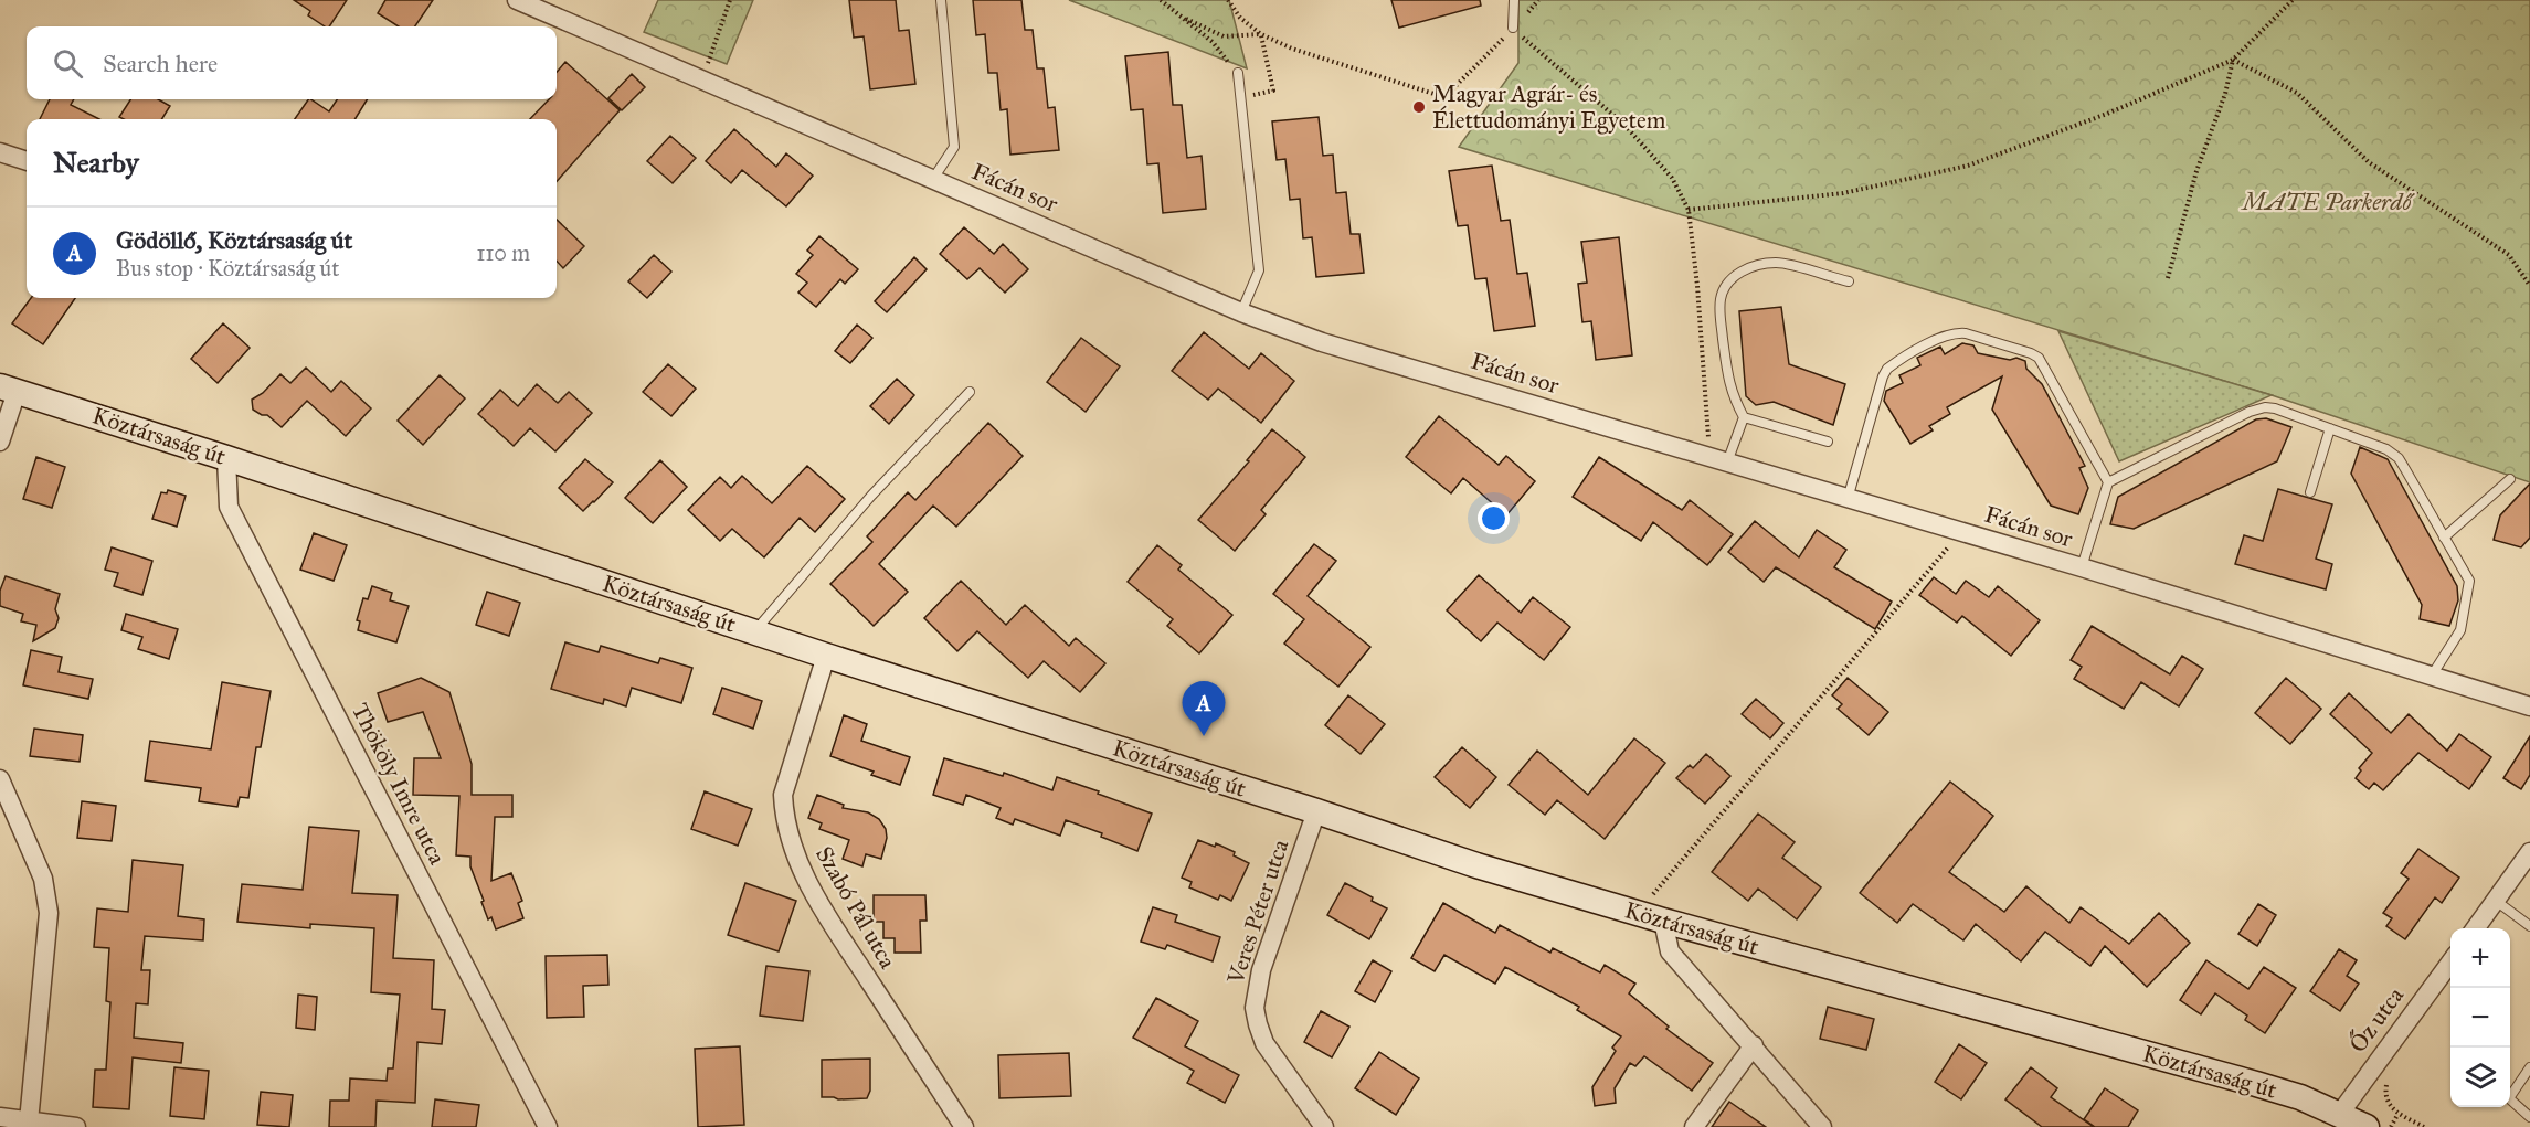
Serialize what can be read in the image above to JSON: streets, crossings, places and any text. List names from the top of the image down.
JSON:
{
  "streets": {
    "main road": ["Köztársaság út"],
    "street": [
      "Fácán sor",
      "Thököly Imre utca",
      "Szabó Pál utca",
      "Veres Péter utca",
      "Őz utca"
    ]
  },
  "crossings": [
    ["Köztársaság út", "Thököly Imre utca"],
    ["Köztársaság út", "Szabó Pál utca"],
    ["Köztársaság út", "Veres Péter utca"],
    ["Köztársaság út", "Őz utca"]
  ],
  "parks": ["MATE Parkerdő"],
  "places": ["Magyar Agrár- és Élettudományi Egyetem"],
  "page": {
    "search": "Search here",
    "heading": "Nearby",
    "list": [
      {
        "mark": "A",
        "name": "Gödöllő, Köztársaság út",
        "note": "Bus stop · Köztársaság út",
        "value": "110 m"
      }
    ],
    "pins": "A",
    "map_buttons": ["+", "−"]
  }
}
